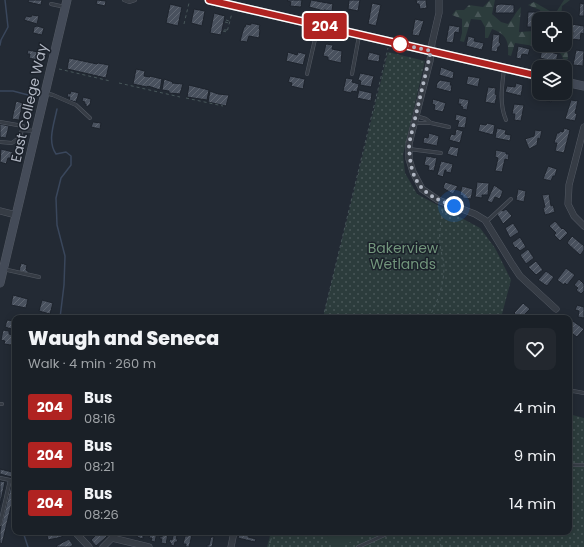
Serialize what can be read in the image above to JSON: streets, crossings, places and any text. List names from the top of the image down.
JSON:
{
  "streets": {
    "street": ["East College Way"]
  },
  "parks": ["Bakerview Wetlands"],
  "lines": ["bus line 204"],
  "page": {
    "on_map": "204",
    "heading": ["Waugh and Seneca", "Walk · 4 min · 260 m"],
    "list": [
      {
        "mark": "204",
        "name": "Bus",
        "note": "08:16",
        "value": "4 min"
      },
      {
        "mark": "204",
        "name": "Bus",
        "note": "08:21",
        "value": "9 min"
      },
      {
        "mark": "204",
        "name": "Bus",
        "note": "08:26",
        "value": "14 min"
      }
    ]
  }
}
